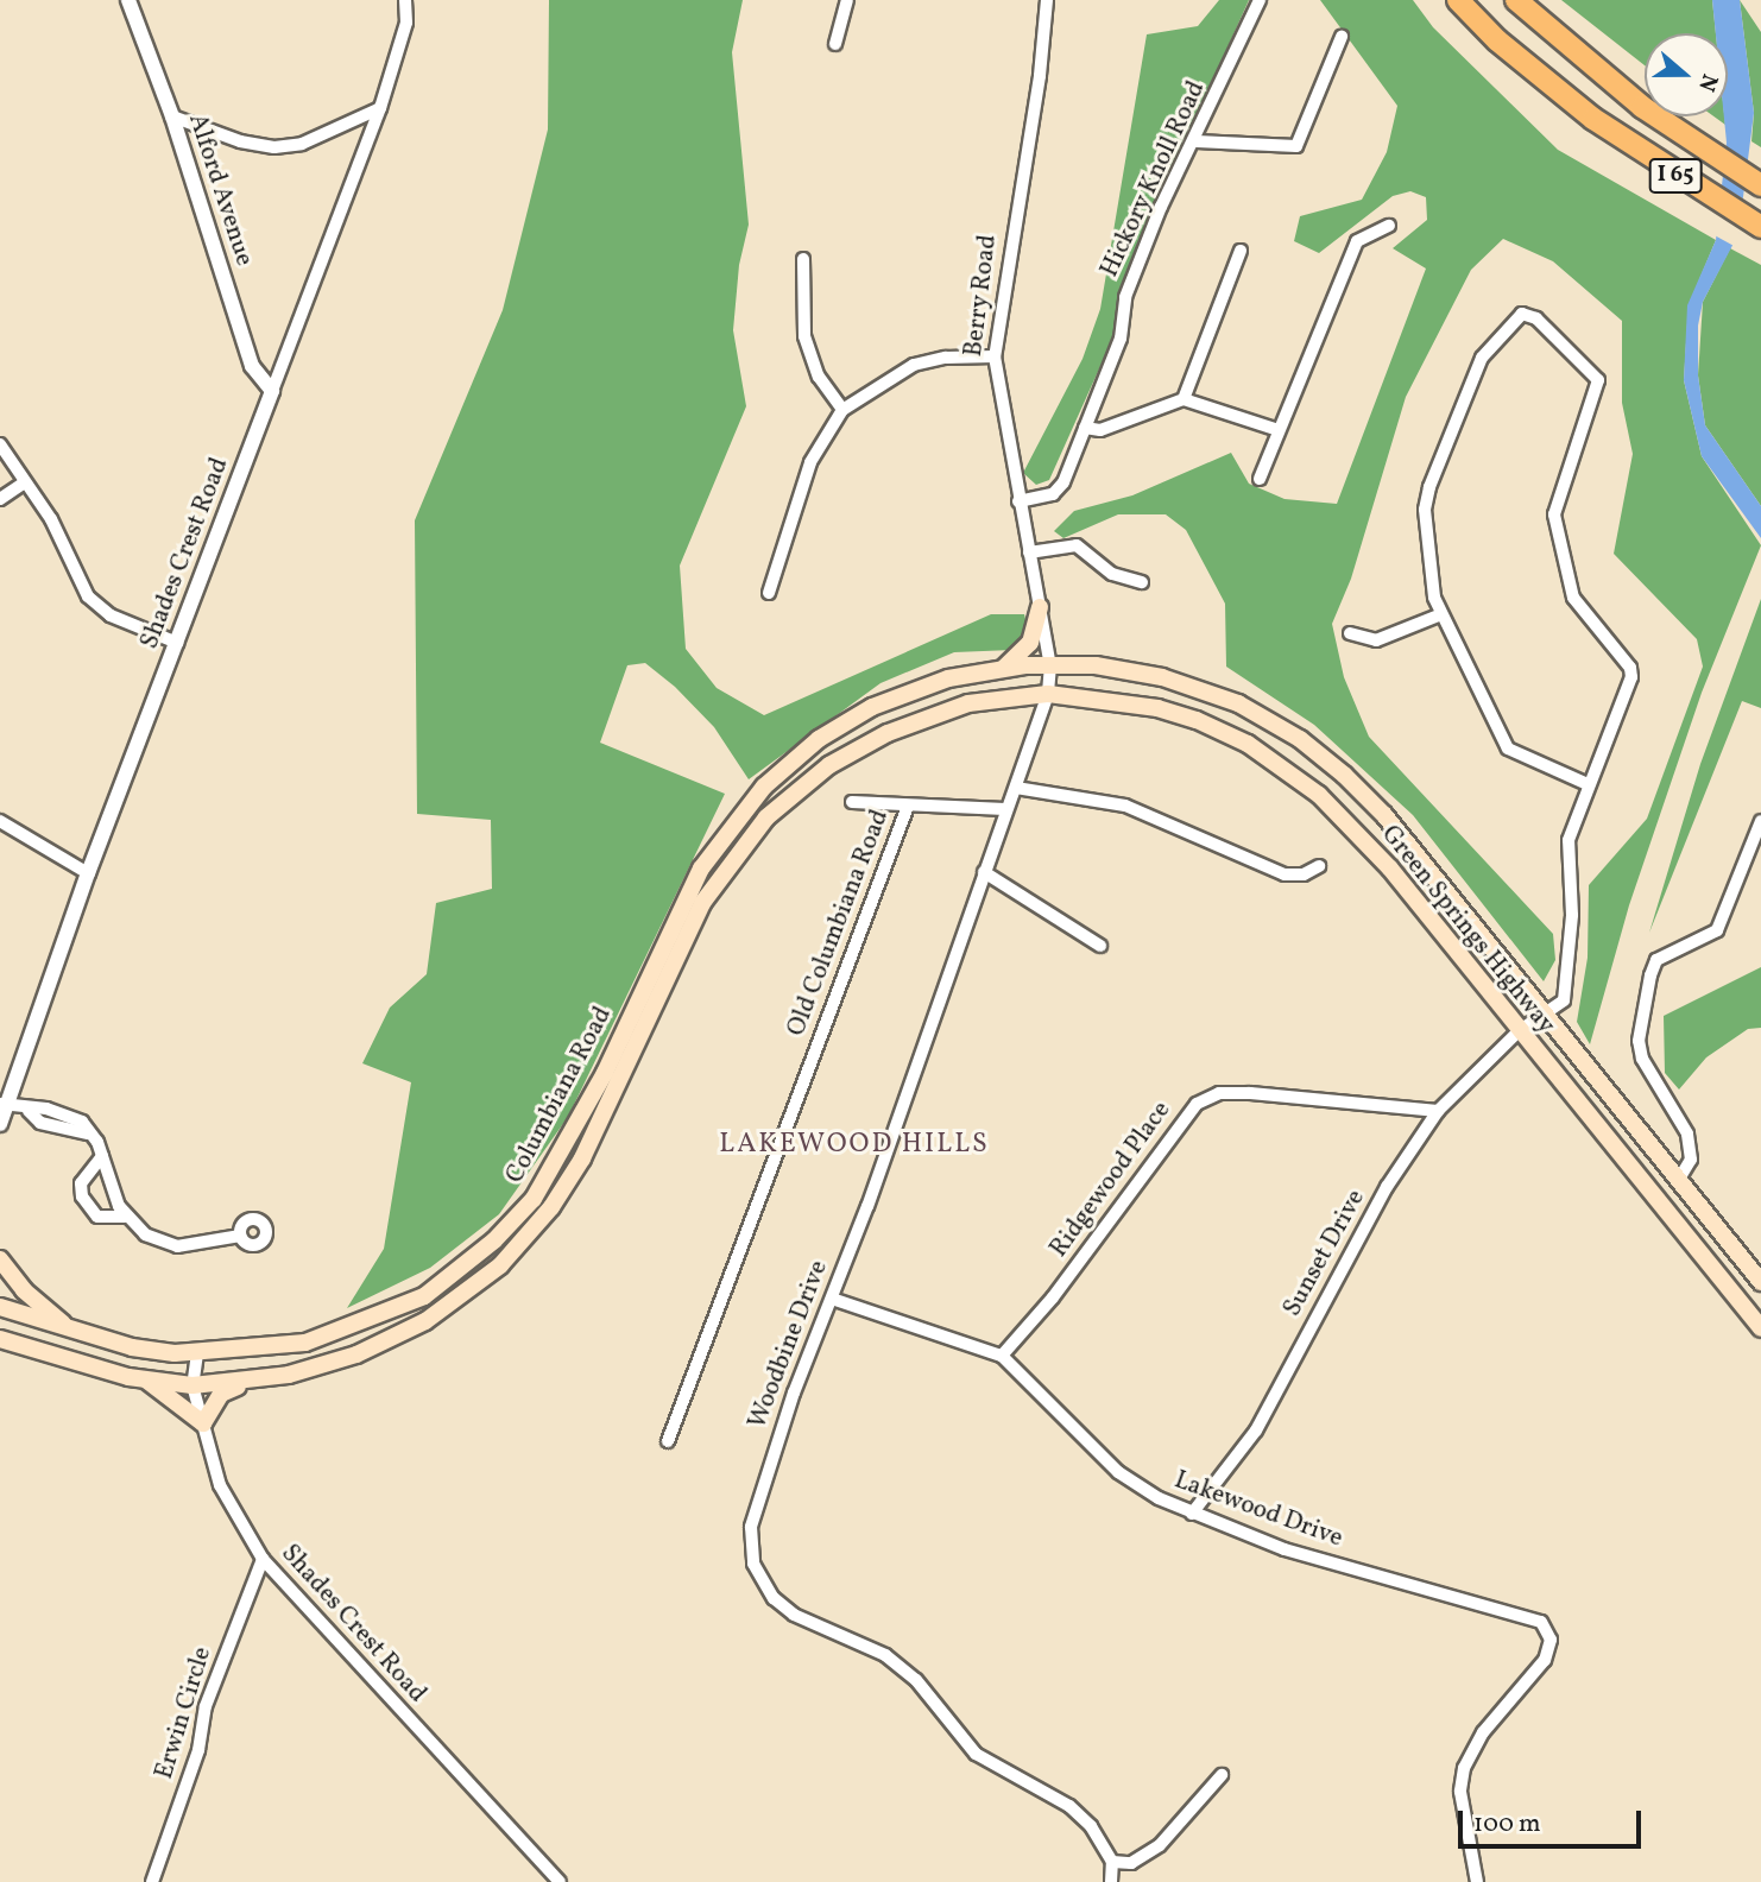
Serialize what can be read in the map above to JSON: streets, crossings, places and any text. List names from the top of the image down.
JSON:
{
  "streets": {
    "highway": ["I 65"],
    "main road": ["Green Springs Highway", "Columbiana Road"],
    "street": [
      "Hickory Knoll Road",
      "Alford Avenue",
      "Berry Road",
      "Shades Crest Road",
      "Old Columbiana Road",
      "Ridgewood Place",
      "Sunset Drive",
      "Woodbine Drive",
      "Lakewood Drive",
      "Erwin Circle"
    ]
  },
  "crossings": [
    ["Hickory Knoll Road", "Berry Road"],
    ["Alford Avenue", "Shades Crest Road"],
    ["Berry Road", "Green Springs Highway"],
    ["Berry Road", "Columbiana Road"],
    ["Berry Road", "Woodbine Drive"],
    ["Shades Crest Road", "Columbiana Road"],
    ["Shades Crest Road", "Erwin Circle"],
    ["Old Columbiana Road", "Woodbine Drive"],
    ["Green Springs Highway", "Columbiana Road"],
    ["Green Springs Highway", "Sunset Drive"],
    ["Green Springs Highway", "Woodbine Drive"],
    ["Columbiana Road", "Woodbine Drive"],
    ["Ridgewood Place", "Sunset Drive"],
    ["Ridgewood Place", "Lakewood Drive"],
    ["Sunset Drive", "Lakewood Drive"],
    ["Woodbine Drive", "Lakewood Drive"]
  ],
  "districts": ["LAKEWOOD HILLS"],
  "scale_bar": "100 m",
  "north": "right"
}
